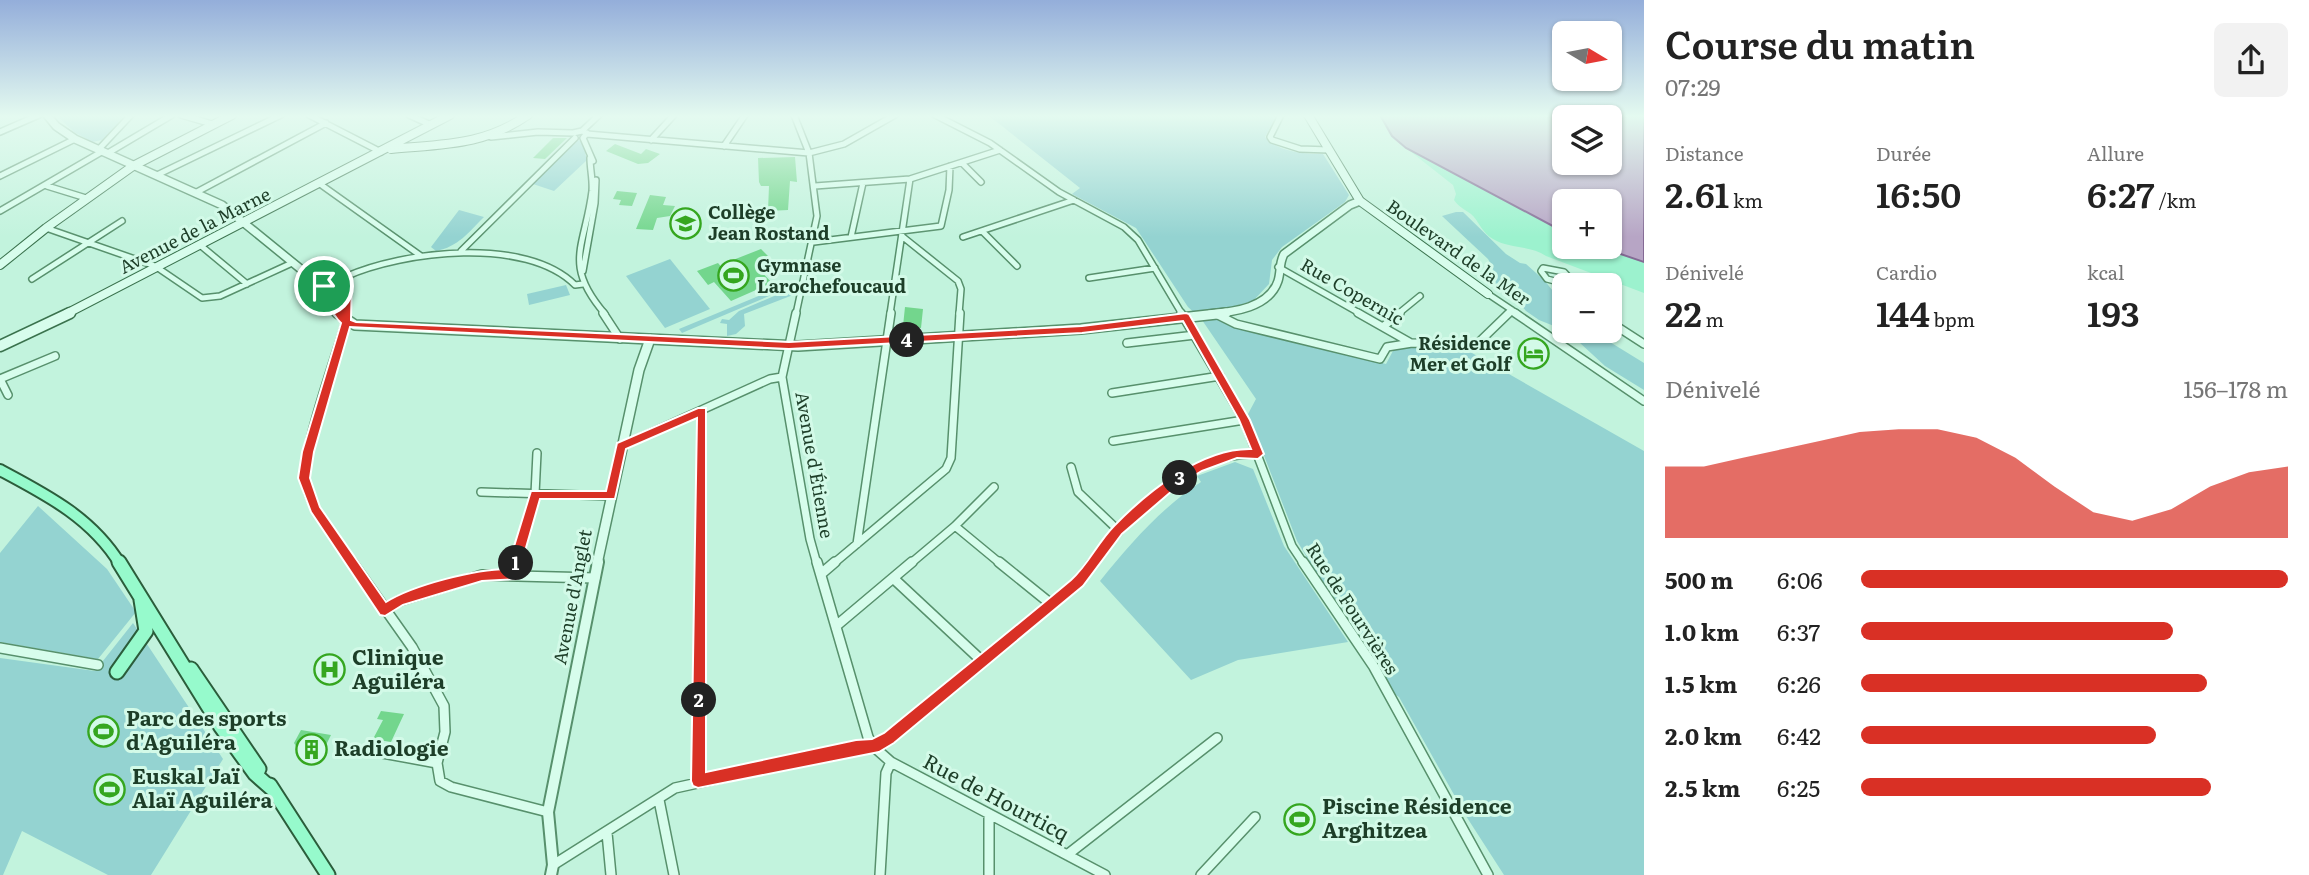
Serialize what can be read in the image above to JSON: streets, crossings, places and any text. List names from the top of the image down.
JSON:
{
  "streets": {
    "main road": ["Avenue de la Marne", "Boulevard de la Mer"],
    "street": [
      "Rue Copernic",
      "Avenue d'Étienne",
      "Avenue d'Anglet",
      "Rue de Fourvières",
      "Rue de Hourticq"
    ]
  },
  "crossings": [
    ["Avenue d'Étienne", "Rue de Hourticq"]
  ],
  "places": {
    "school or university": ["Collège Jean Rostand"],
    "sports": [
      "Gymnase Larochefoucaud",
      "Parc des sports d'Aguiléra",
      "Euskal Jaï Alaï Aguiléra",
      "Piscine Résidence Arghitzea"
    ],
    "hotel": ["Résidence Mer et Golf"],
    "hospital": ["Clinique Aguiléra"],
    "building": ["Radiologie"]
  },
  "north": "right",
  "page": {
    "heading": ["Course du matin", "07:29"],
    "map_buttons": ["+", "−"],
    "stats": [
      ["Distance", "2.61 km"],
      ["Durée", "16:50"],
      ["Allure", "6:27 /km"],
      ["Dénivelé", "22 m"],
      ["Cardio", "144 bpm"],
      ["kcal", "193"]
    ],
    "pins": [
      "4",
      "3",
      "1",
      "2"
    ],
    "chart": ["Dénivelé", "156–178 m"],
    "list": [
      {
        "name": "500 m",
        "note": "6:06"
      },
      {
        "name": "1.0 km",
        "note": "6:37"
      },
      {
        "name": "1.5 km",
        "note": "6:26"
      },
      {
        "name": "2.0 km",
        "note": "6:42"
      },
      {
        "name": "2.5 km",
        "note": "6:25"
      }
    ]
  }
}
